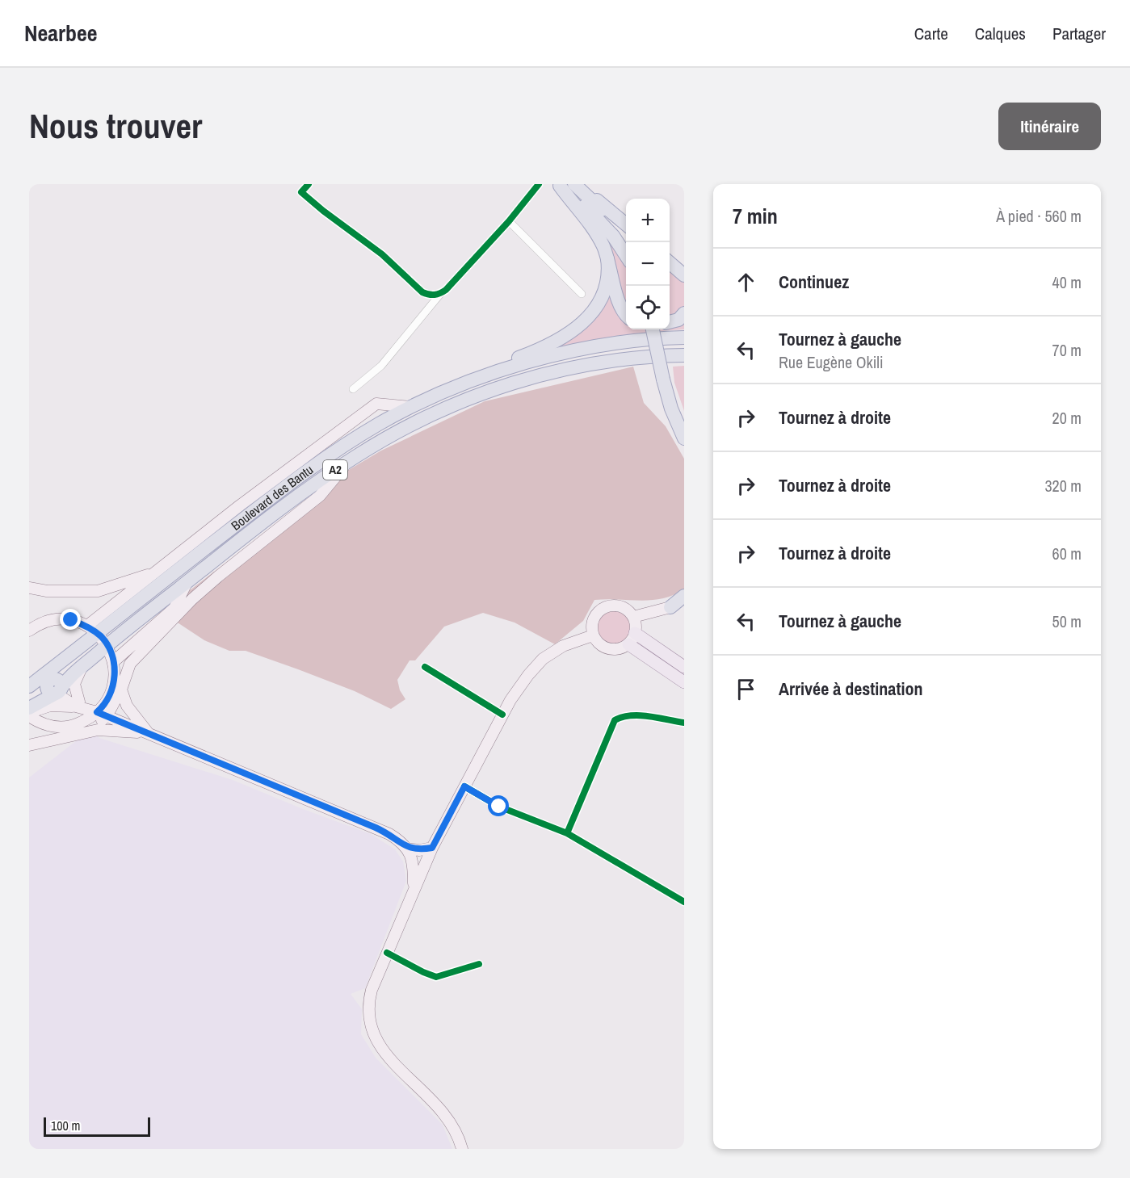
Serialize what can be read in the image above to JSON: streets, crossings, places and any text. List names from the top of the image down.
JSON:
{
  "streets": {
    "highway": ["A2", "Boulevard des Bantu"]
  },
  "scale_bar": "100 m",
  "page": {
    "header": "Nearbee",
    "nav": ["Carte", "Calques", "Partager"],
    "buttons": "Itinéraire",
    "title": "Nous trouver",
    "heading": ["7 min", "À pied · 560 m"],
    "map_buttons": ["+", "−"],
    "list": [
      ["Continuez", "40 m"],
      ["Tournez à gauche", "Rue Eugène Okili", "70 m"],
      ["Tournez à droite", "20 m"],
      ["Tournez à droite", "320 m"],
      ["Tournez à droite", "60 m"],
      ["Tournez à gauche", "50 m"],
      "Arrivée à destination"
    ],
    "scale": "100 m"
  }
}
